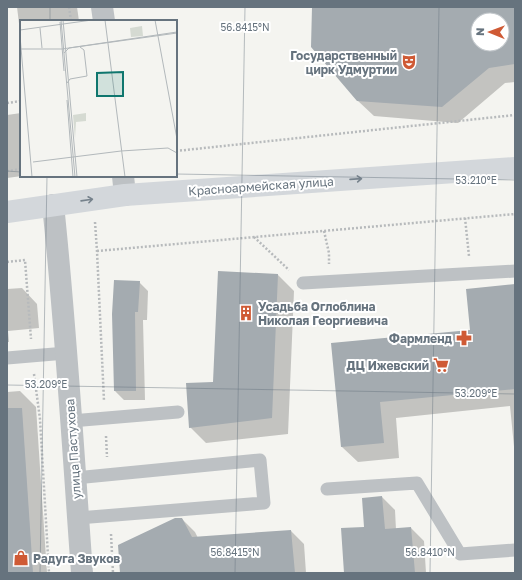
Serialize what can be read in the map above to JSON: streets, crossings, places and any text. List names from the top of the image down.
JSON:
{
  "streets": {
    "street": ["Красноармейская улица", "улица Пастухова"]
  },
  "crossings": [
    ["Красноармейская улица", "улица Пастухова"]
  ],
  "one_way": ["Красноармейская улица"],
  "places": {
    "theatre": ["Государственный цирк Удмуртии"],
    "building": ["Усадьба Оглоблина Николая Георгиевича"],
    "pharmacy": ["Фармленд"],
    "supermarket": ["ДЦ Ижевский"],
    "shop": ["Радуга Звуков"]
  },
  "north": "left",
  "coordinates": [
    "56.8415°N",
    "53.210°E",
    "53.209°E",
    "56.8410°N"
  ]
}
